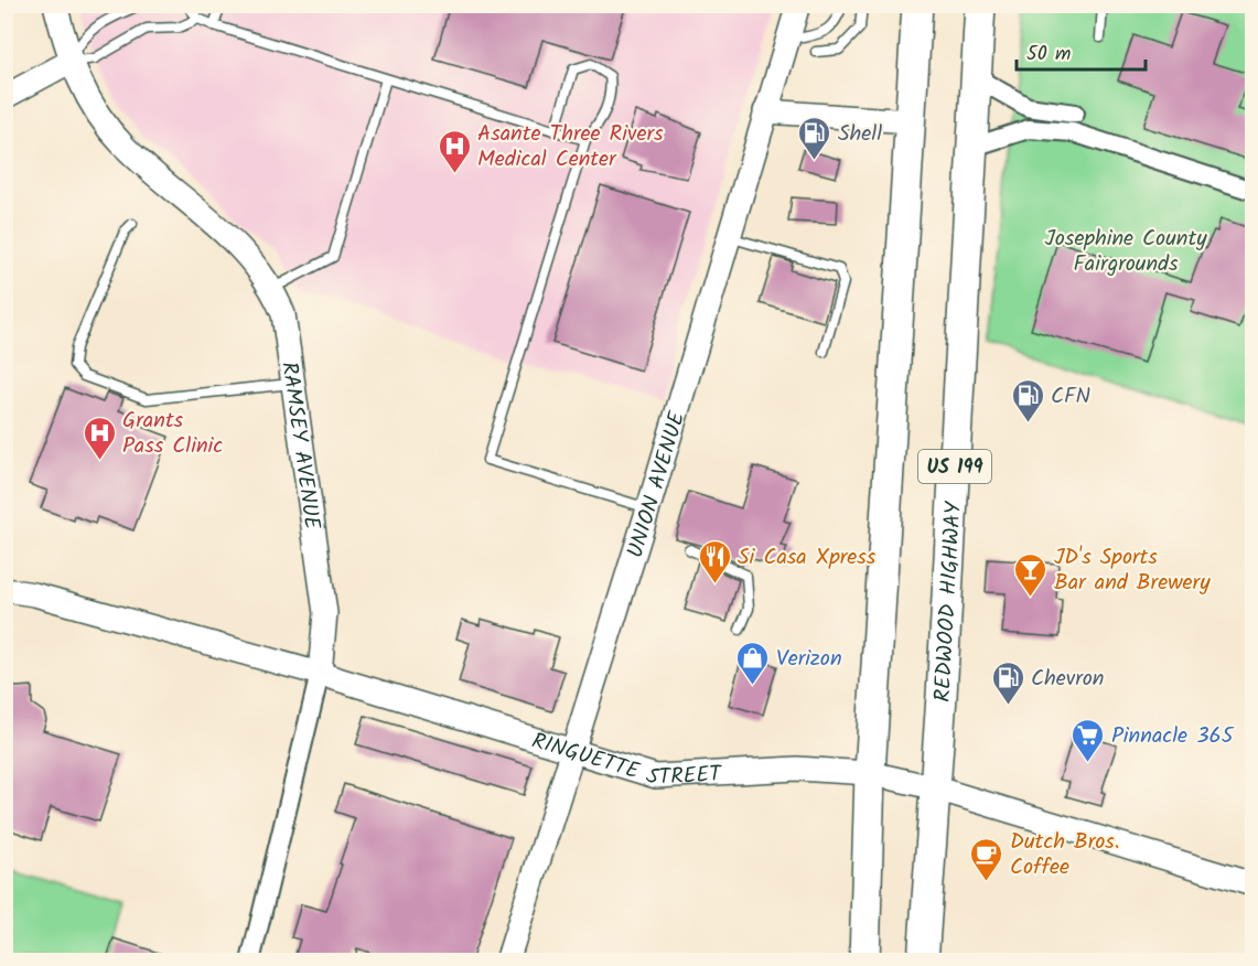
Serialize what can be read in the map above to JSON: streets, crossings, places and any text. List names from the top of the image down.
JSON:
{
  "streets": {
    "highway": ["US 199", "REDWOOD HIGHWAY"],
    "street": ["RAMSEY AVENUE", "UNION AVENUE", "RINGUETTE STREET"]
  },
  "crossings": [
    ["RAMSEY AVENUE", "RINGUETTE STREET"],
    ["US 199", "RINGUETTE STREET"],
    ["UNION AVENUE", "RINGUETTE STREET"],
    ["REDWOOD HIGHWAY", "RINGUETTE STREET"]
  ],
  "parks": ["Josephine County Fairgrounds"],
  "places": {
    "fuel station": ["Shell", "CFN", "Chevron"],
    "hospital": ["Asante Three Rivers Medical Center", "Grants Pass Clinic"],
    "restaurant": ["Si Casa Xpress"],
    "bar": ["JD's Sports Bar and Brewery"],
    "shop": ["Verizon"],
    "supermarket": ["Pinnacle 365"],
    "cafe": ["Dutch Bros. Coffee"]
  },
  "scale_bar": "50 m"
}
